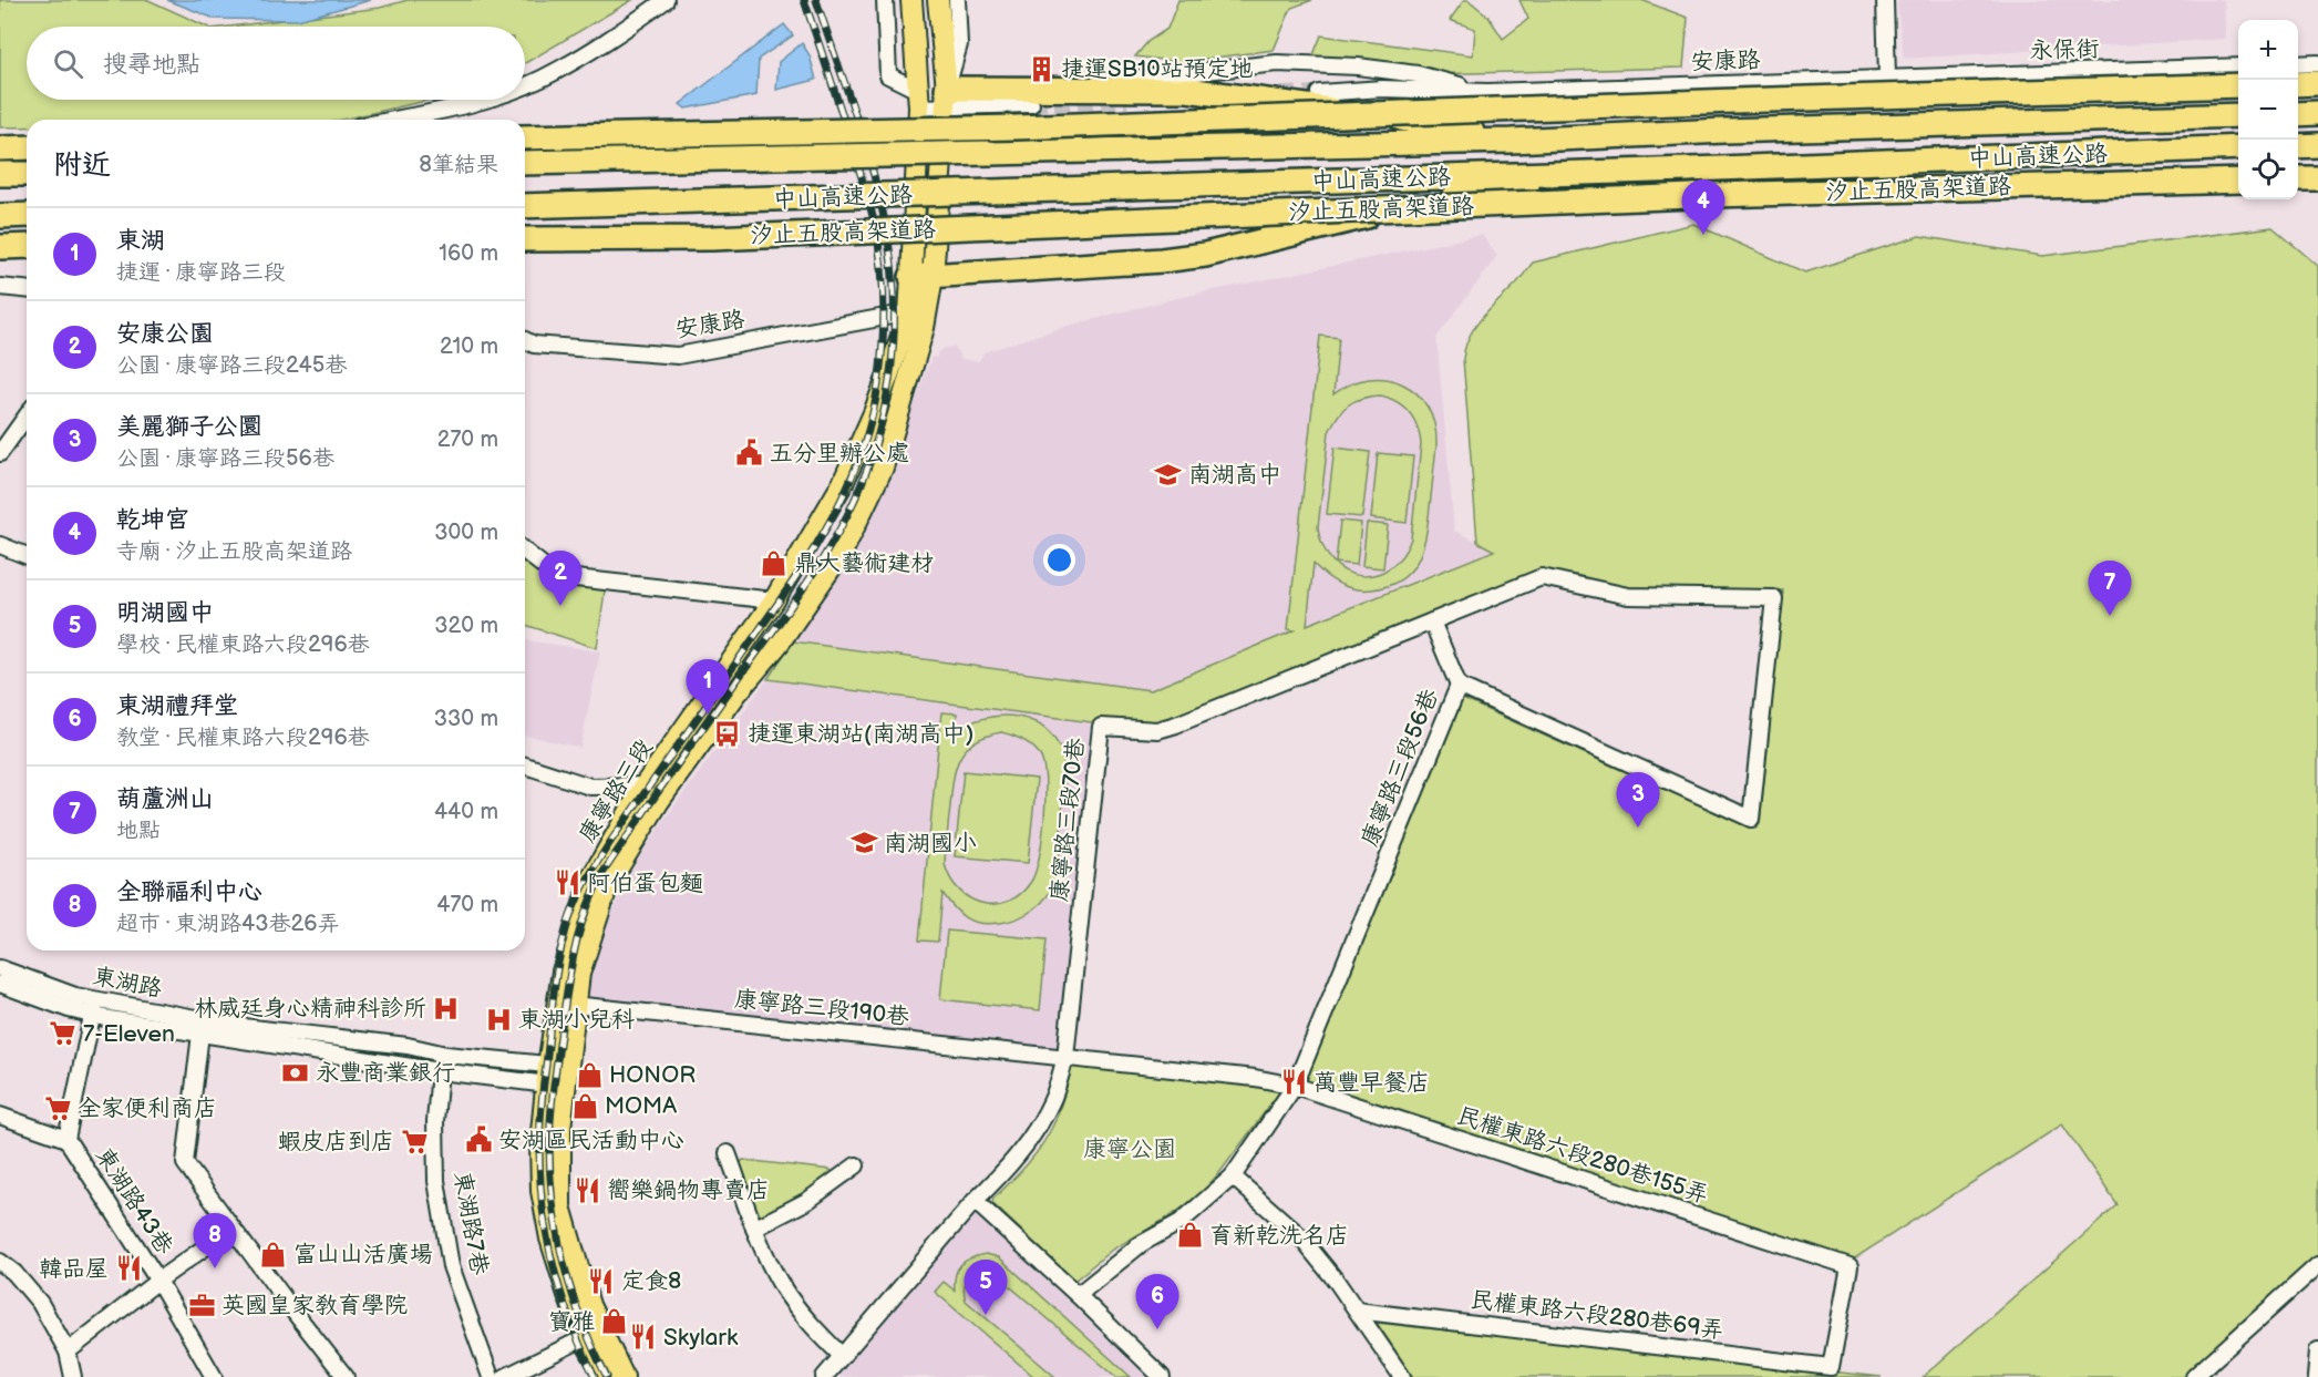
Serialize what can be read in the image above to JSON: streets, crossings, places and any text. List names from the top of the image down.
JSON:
{
  "streets": {
    "highway": ["中山高速公路", "汐止五股高架道路"],
    "main road": ["康寧路三段"],
    "street": [
      "永保街",
      "安康路",
      "康寧路三段56巷",
      "康寧路三段70巷",
      "東湖路",
      "康寧路三段190巷",
      "民權東路六段280巷155弄",
      "東湖路43巷",
      "東湖路7巷",
      "民權東路六段280巷69弄"
    ]
  },
  "crossings": [
    ["永保街", "安康路"],
    ["安康路", "康寧路三段"],
    ["康寧路三段56巷", "康寧路三段70巷"],
    ["康寧路三段56巷", "民權東路六段280巷155弄"],
    ["康寧路三段", "東湖路"],
    ["康寧路三段", "康寧路三段190巷"],
    ["康寧路三段70巷", "康寧路三段190巷"],
    ["康寧路三段70巷", "民權東路六段280巷155弄"],
    ["東湖路", "東湖路43巷"],
    ["東湖路", "東湖路7巷"],
    ["康寧路三段190巷", "民權東路六段280巷155弄"],
    ["民權東路六段280巷155弄", "民權東路六段280巷69弄"]
  ],
  "parks": ["康寧公園"],
  "places": {
    "building": ["捷運SB10站預定地"],
    "public building": ["五分里辦公處", "安湖區民活動中心"],
    "school or university": ["南湖高中", "南湖國小"],
    "shop": [
      "鼎大藝術建材",
      "HONOR",
      "MOMA",
      "育新乾洗名店",
      "富山山活廣場",
      "寶雅"
    ],
    "bus stop": ["捷運東湖站(南湖高中)"],
    "restaurant": [
      "阿伯蛋包麵",
      "萬豐早餐店",
      "嚮樂鍋物專賣店",
      "韓品屋",
      "定食8",
      "Skylark"
    ],
    "hospital": ["林威廷身心精神科診所", "東湖小兒科"],
    "supermarket": ["7-Eleven", "全家便利商店", "蝦皮店到店"],
    "bank": ["永豐商業銀行"],
    "office": ["英國皇家教育學院"]
  },
  "page": {
    "map_buttons": ["+", "−"],
    "search": "搜尋地點",
    "heading": ["附近", "8筆結果"],
    "pins": [
      "4",
      "2",
      "7",
      "1",
      "3",
      "8",
      "5",
      "6"
    ],
    "list": [
      {
        "mark": "1",
        "name": "東湖",
        "note": "捷運 · 康寧路三段",
        "value": "160 m"
      },
      {
        "mark": "2",
        "name": "安康公園",
        "note": "公園 · 康寧路三段245巷",
        "value": "210 m"
      },
      {
        "mark": "3",
        "name": "美麗獅子公圜",
        "note": "公園 · 康寧路三段56巷",
        "value": "270 m"
      },
      {
        "mark": "4",
        "name": "乾坤宮",
        "note": "寺廟 · 汐止五股高架道路",
        "value": "300 m"
      },
      {
        "mark": "5",
        "name": "明湖國中",
        "note": "學校 · 民權東路六段296巷",
        "value": "320 m"
      },
      {
        "mark": "6",
        "name": "東湖禮拜堂",
        "note": "教堂 · 民權東路六段296巷",
        "value": "330 m"
      },
      {
        "mark": "7",
        "name": "葫蘆洲山",
        "note": "地點",
        "value": "440 m"
      },
      {
        "mark": "8",
        "name": "全聯福利中心",
        "note": "超市 · 東湖路43巷26弄",
        "value": "470 m"
      }
    ]
  }
}
